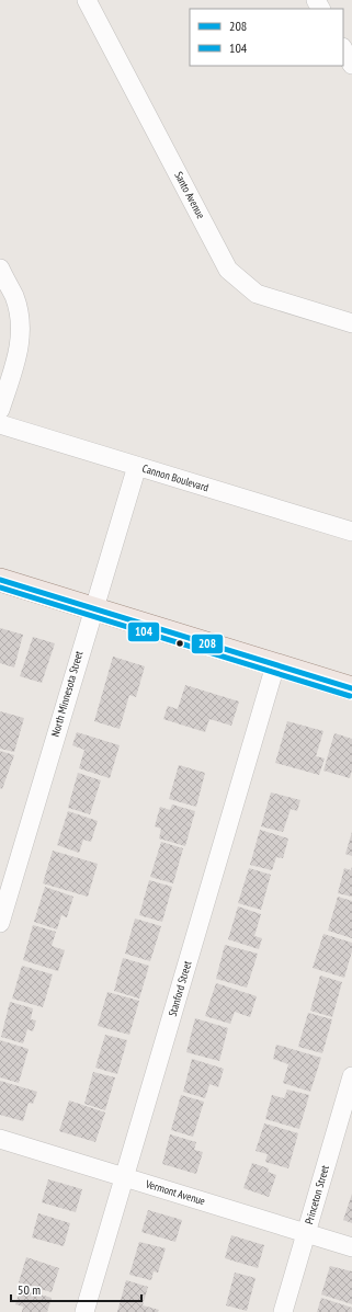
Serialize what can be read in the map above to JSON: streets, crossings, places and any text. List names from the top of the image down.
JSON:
{
  "streets": {
    "street": [
      "Santo Avenue",
      "Cannon Boulevard",
      "North Minnesota Street",
      "Stanford Street",
      "Vermont Avenue",
      "Princeton Street"
    ]
  },
  "crossings": [
    ["Cannon Boulevard", "North Minnesota Street"],
    ["Stanford Street", "Vermont Avenue"],
    ["Vermont Avenue", "Princeton Street"]
  ],
  "lines": ["transit line 208", "transit line 104"],
  "legend": ["208", "104"],
  "scale_bar": "50 m"
}
